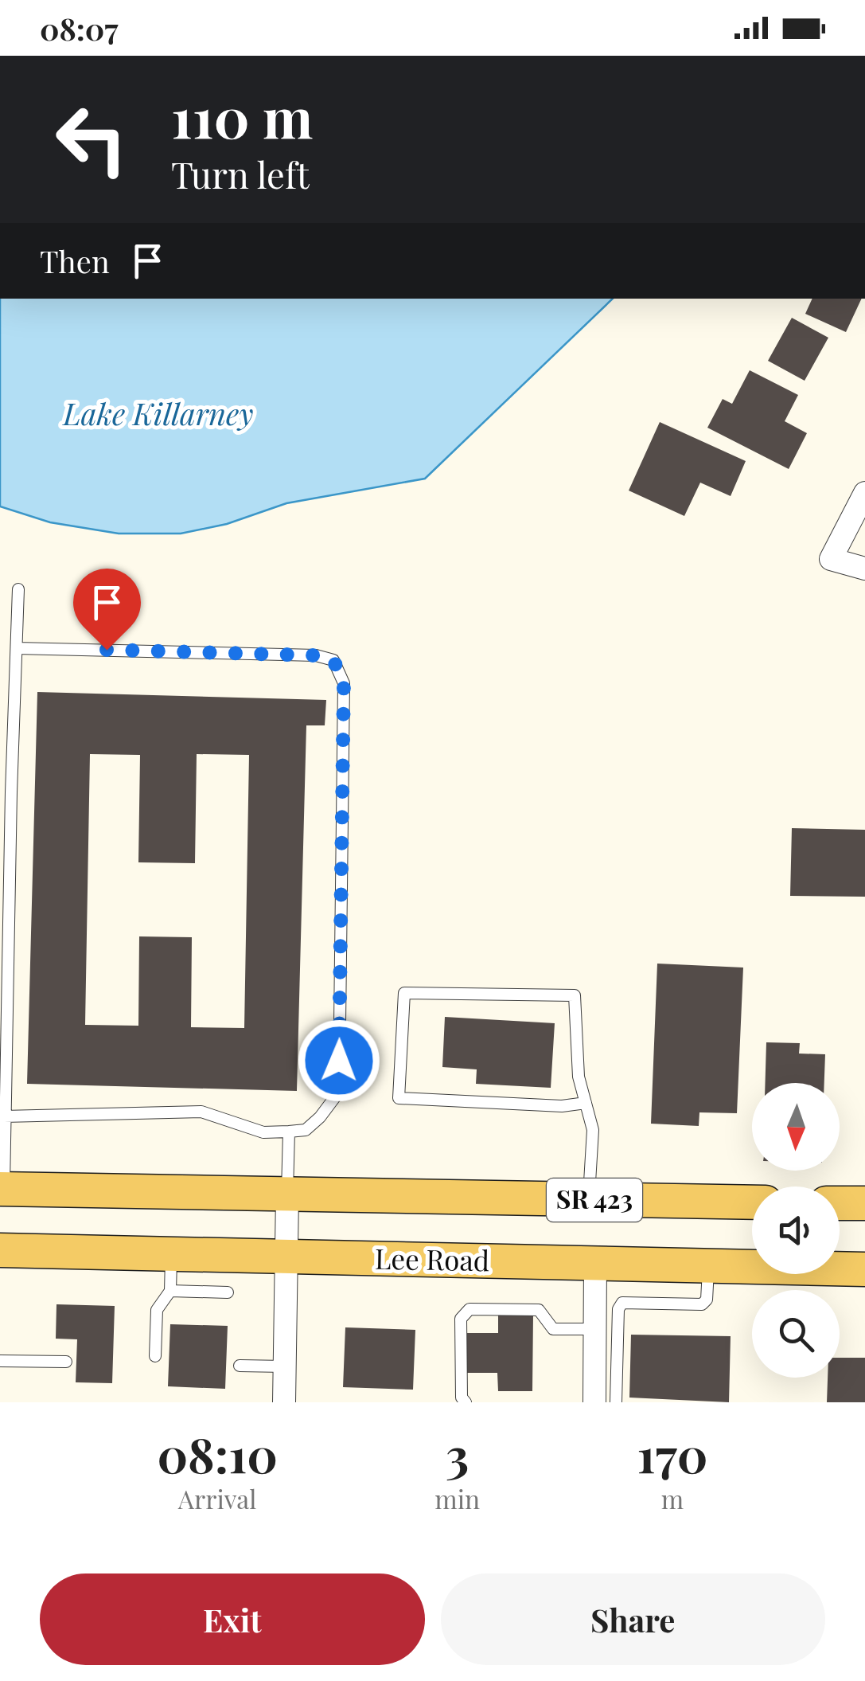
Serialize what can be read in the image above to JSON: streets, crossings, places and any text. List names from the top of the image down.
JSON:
{
  "streets": {
    "main road": ["SR 423", "Lee Road"]
  },
  "water": ["Lake Killarney"],
  "north": "bottom",
  "page": {
    "status": "08:07",
    "turn": ["110 m", "Turn left"],
    "then": "Then",
    "eta": [
      "08:10",
      "Arrival",
      "3",
      "min",
      "170",
      "m"
    ],
    "buttons": ["Exit", "Share"]
  }
}
